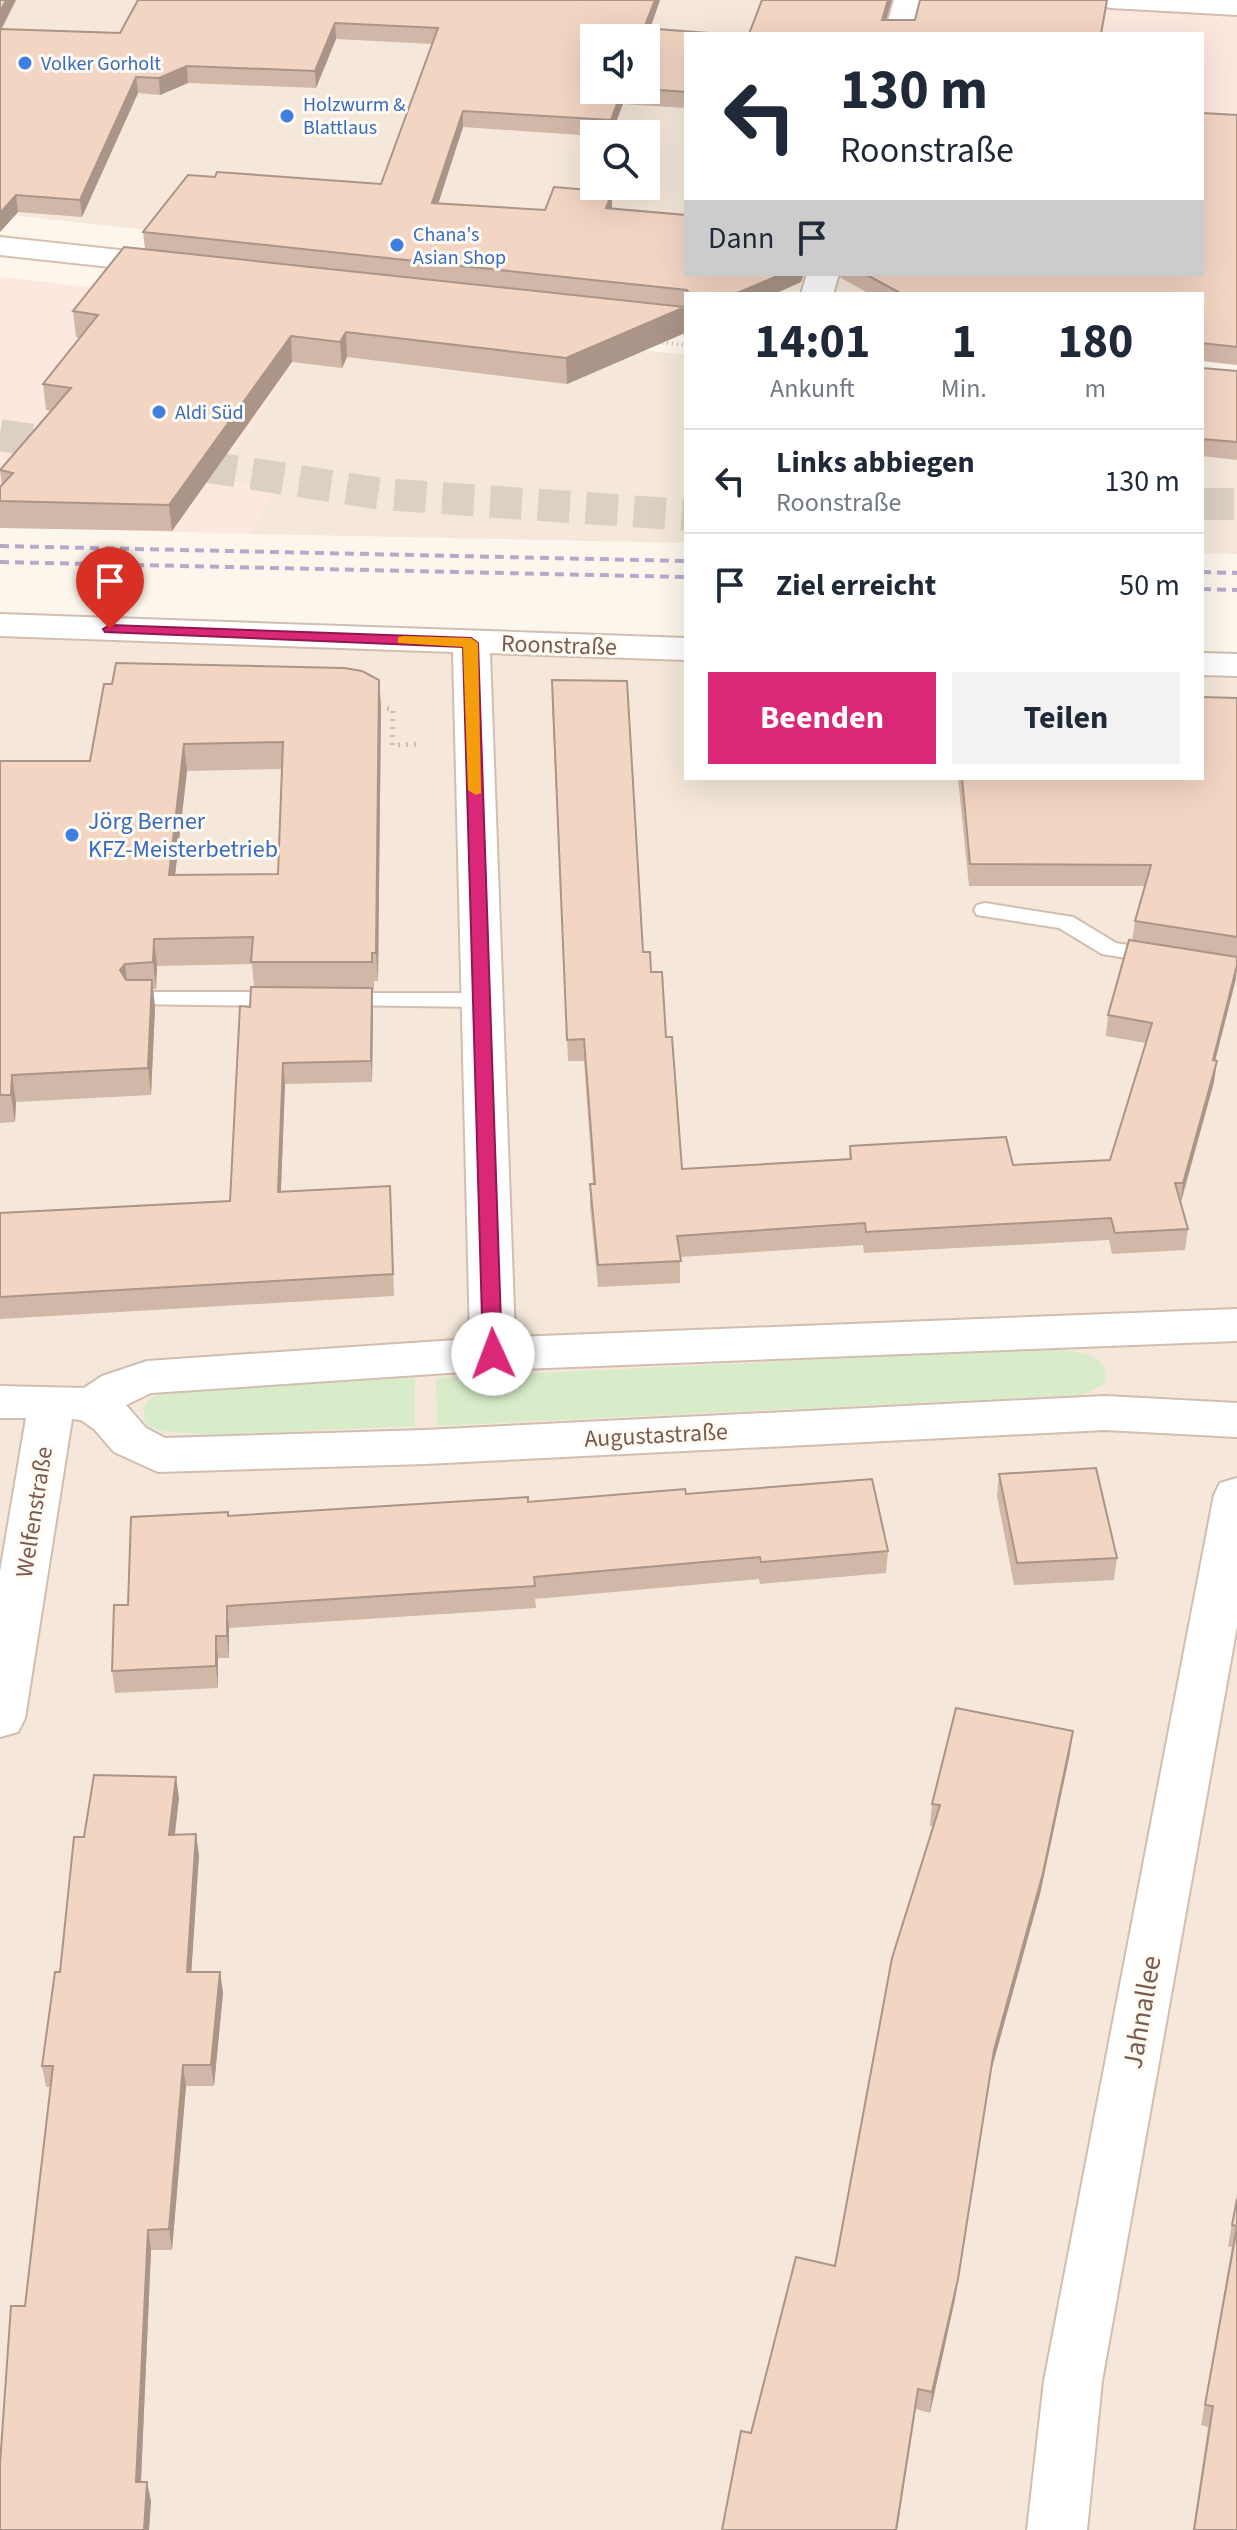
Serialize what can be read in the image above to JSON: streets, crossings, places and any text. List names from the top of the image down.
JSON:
{
  "streets": {
    "street": [
      "Roonstraße",
      "Augustastraße",
      "Welfenstraße",
      "Jahnallee"
    ]
  },
  "crossings": [
    ["Augustastraße", "Welfenstraße"]
  ],
  "places": [
    "Volker Gorholt",
    "Holzwurm & Blattlaus",
    "Chana's Asian Shop",
    "Aldi Süd",
    "Jörg Berner KFZ-Meisterbetrieb"
  ],
  "page": {
    "turn": ["130 m", "Roonstraße"],
    "then": "Dann",
    "eta": [
      "14:01",
      "Ankunft",
      "1",
      "Min.",
      "180",
      "m"
    ],
    "list": [
      {
        "name": "Links abbiegen",
        "note": "Roonstraße",
        "value": "130 m"
      },
      {
        "name": "Ziel erreicht",
        "value": "50 m"
      }
    ],
    "buttons": ["Beenden", "Teilen"]
  }
}
